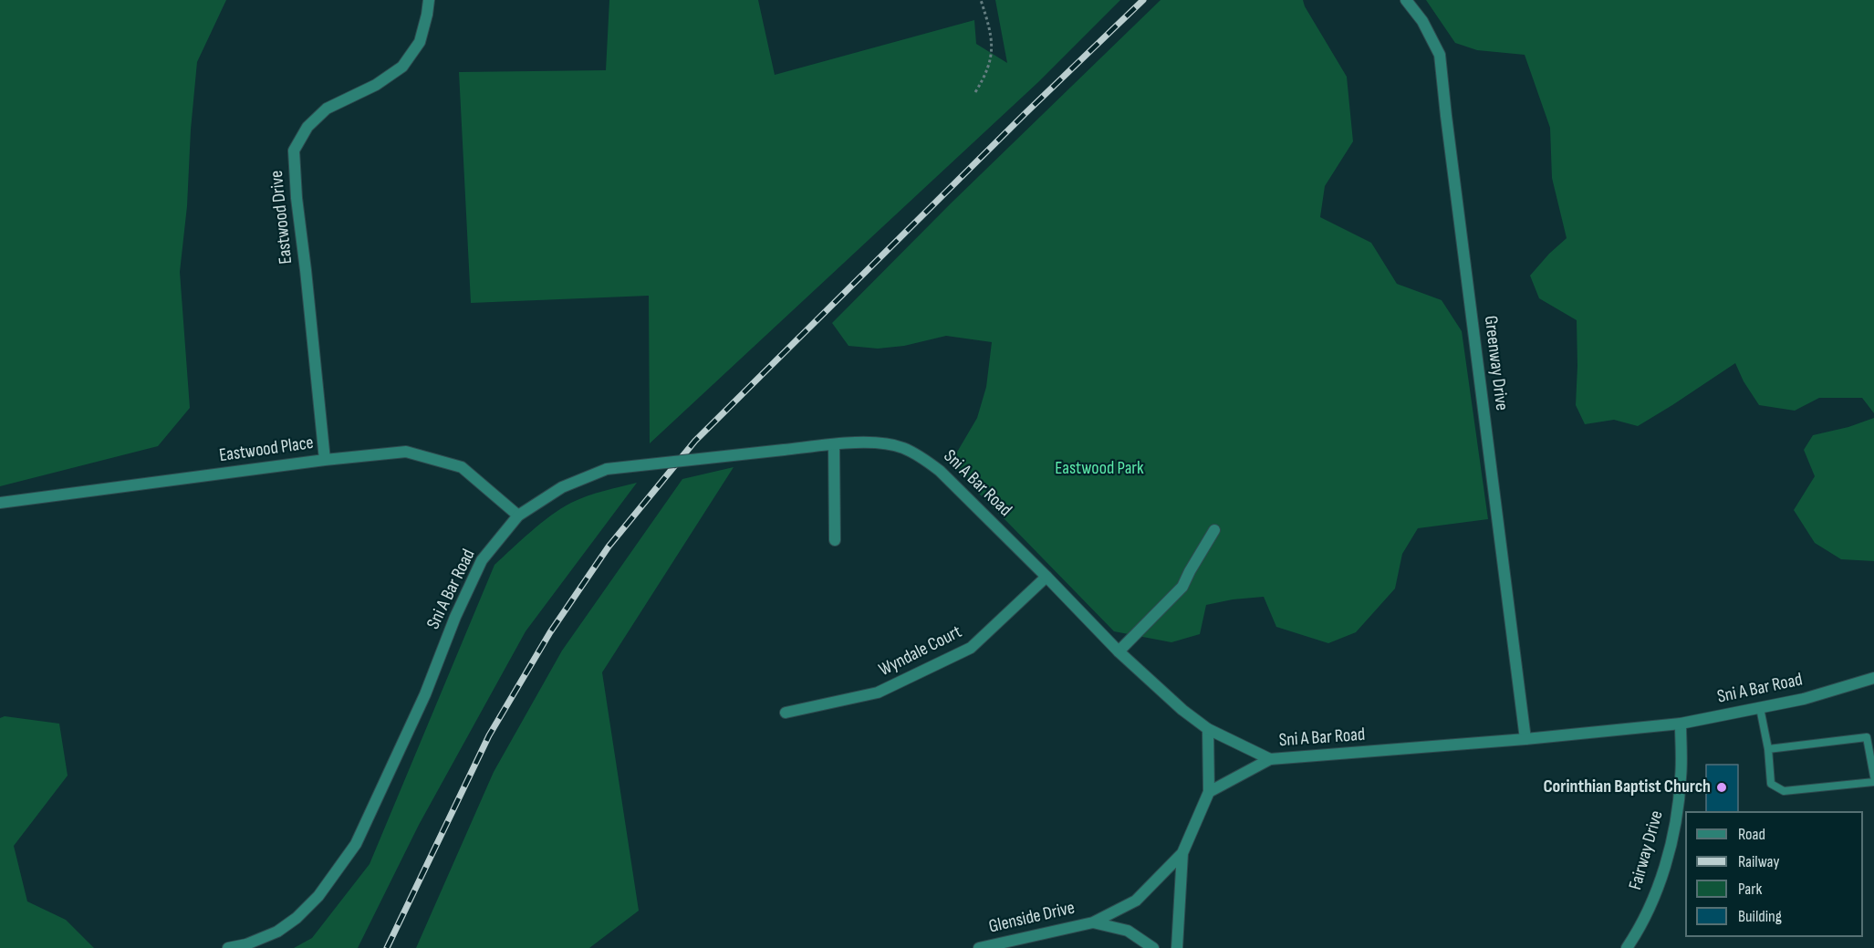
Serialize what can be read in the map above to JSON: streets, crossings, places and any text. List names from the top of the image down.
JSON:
{
  "streets": {
    "street": [
      "Eastwood Drive",
      "Greenway Drive",
      "Eastwood Place",
      "Sni A Bar Road",
      "Wyndale Court",
      "Fairway Drive",
      "Glenside Drive"
    ]
  },
  "crossings": [
    ["Eastwood Drive", "Eastwood Place"],
    ["Greenway Drive", "Sni A Bar Road"],
    ["Eastwood Place", "Sni A Bar Road"],
    ["Sni A Bar Road", "Wyndale Court"],
    ["Sni A Bar Road", "Fairway Drive"]
  ],
  "parks": ["Eastwood Park"],
  "places": ["Corinthian Baptist Church"],
  "legend": [
    "Road",
    "Railway",
    "Park",
    "Building"
  ]
}
